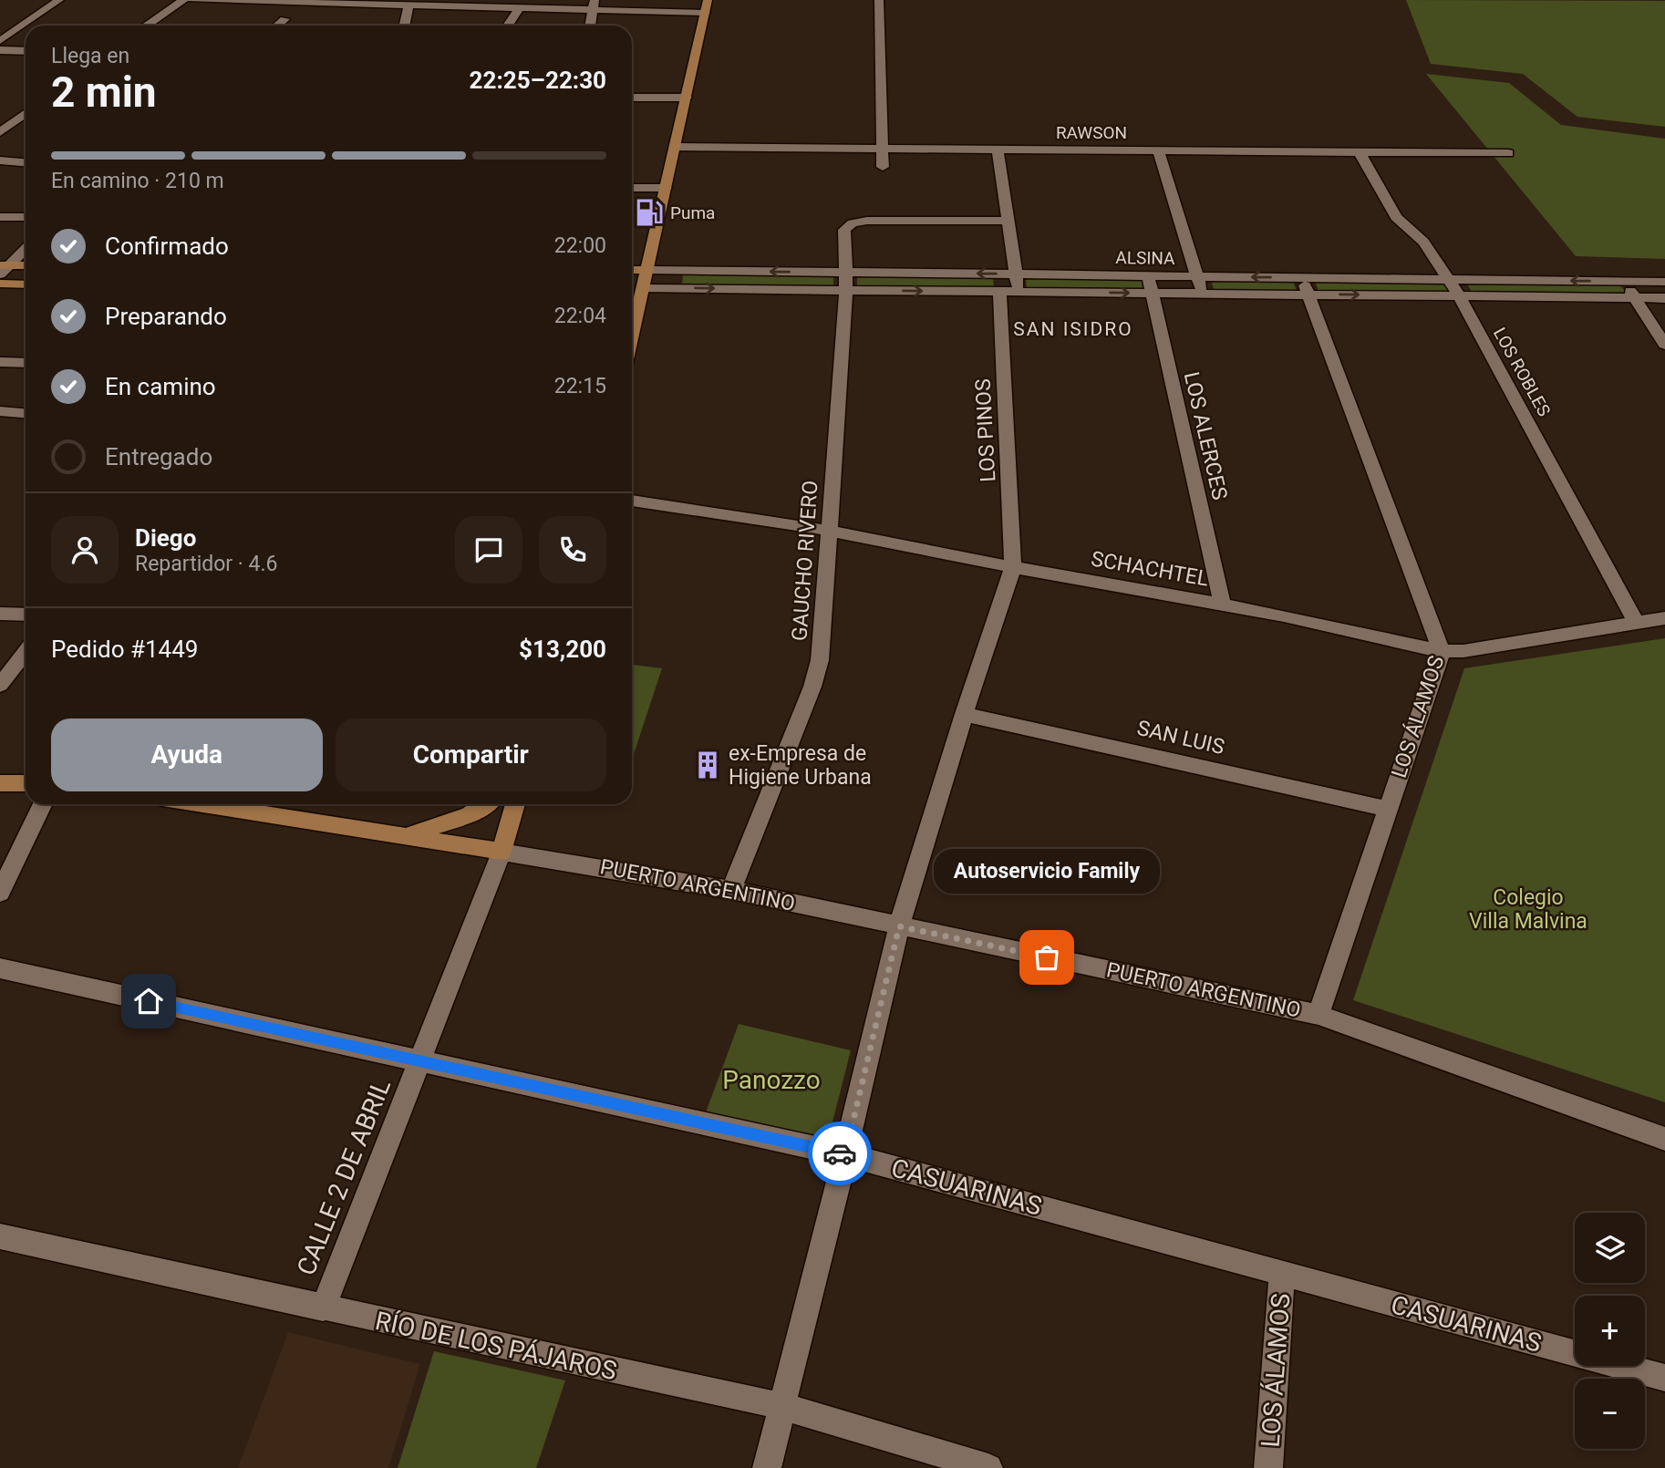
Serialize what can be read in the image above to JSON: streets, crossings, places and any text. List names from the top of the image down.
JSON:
{
  "streets": {
    "main road": ["ALSINA"],
    "street": [
      "RAWSON",
      "LOS ROBLES",
      "LOS PINOS",
      "LOS ALERCES",
      "GAUCHO RIVERO",
      "SCHACHTEL",
      "LOS ÁLAMOS",
      "SAN LUIS",
      "PUERTO ARGENTINO",
      "CALLE 2 DE ABRIL",
      "CASUARINAS",
      "RÍO DE LOS PÁJAROS"
    ]
  },
  "crossings": [
    ["RAWSON", "LOS ROBLES"],
    ["ALSINA", "LOS ROBLES"],
    ["ALSINA", "LOS PINOS"],
    ["ALSINA", "LOS ALERCES"],
    ["ALSINA", "GAUCHO RIVERO"],
    ["ALSINA", "LOS ÁLAMOS"],
    ["LOS ROBLES", "SCHACHTEL"],
    ["LOS PINOS", "SCHACHTEL"],
    ["LOS ALERCES", "SCHACHTEL"],
    ["GAUCHO RIVERO", "SCHACHTEL"],
    ["GAUCHO RIVERO", "PUERTO ARGENTINO"],
    ["SCHACHTEL", "LOS ÁLAMOS"],
    ["LOS ÁLAMOS", "SAN LUIS"],
    ["LOS ÁLAMOS", "PUERTO ARGENTINO"],
    ["LOS ÁLAMOS", "CASUARINAS"],
    ["PUERTO ARGENTINO", "CALLE 2 DE ABRIL"],
    ["CALLE 2 DE ABRIL", "CASUARINAS"],
    ["CALLE 2 DE ABRIL", "RÍO DE LOS PÁJAROS"]
  ],
  "districts": ["SAN ISIDRO"],
  "parks": ["Colegio Villa Malvina", "Panozzo"],
  "places": {
    "fuel station": ["Puma"],
    "building": ["ex-Empresa de Higiene Urbana"],
    "other": ["Autoservicio Family"]
  },
  "page": {
    "heading": ["2 min", "Llega en", "22:25–22:30"],
    "panel": [
      "Diego",
      "Repartidor · 4.6",
      "Pedido #1449",
      "$13,200"
    ],
    "bar": "En camino · 210 m",
    "list": [
      ["Confirmado", "22:00"],
      ["Preparando", "22:04"],
      ["En camino", "22:15"],
      "Entregado"
    ],
    "buttons": ["Ayuda", "Compartir"],
    "bubble": "Autoservicio Family",
    "map_buttons": ["+", "−"]
  }
}
